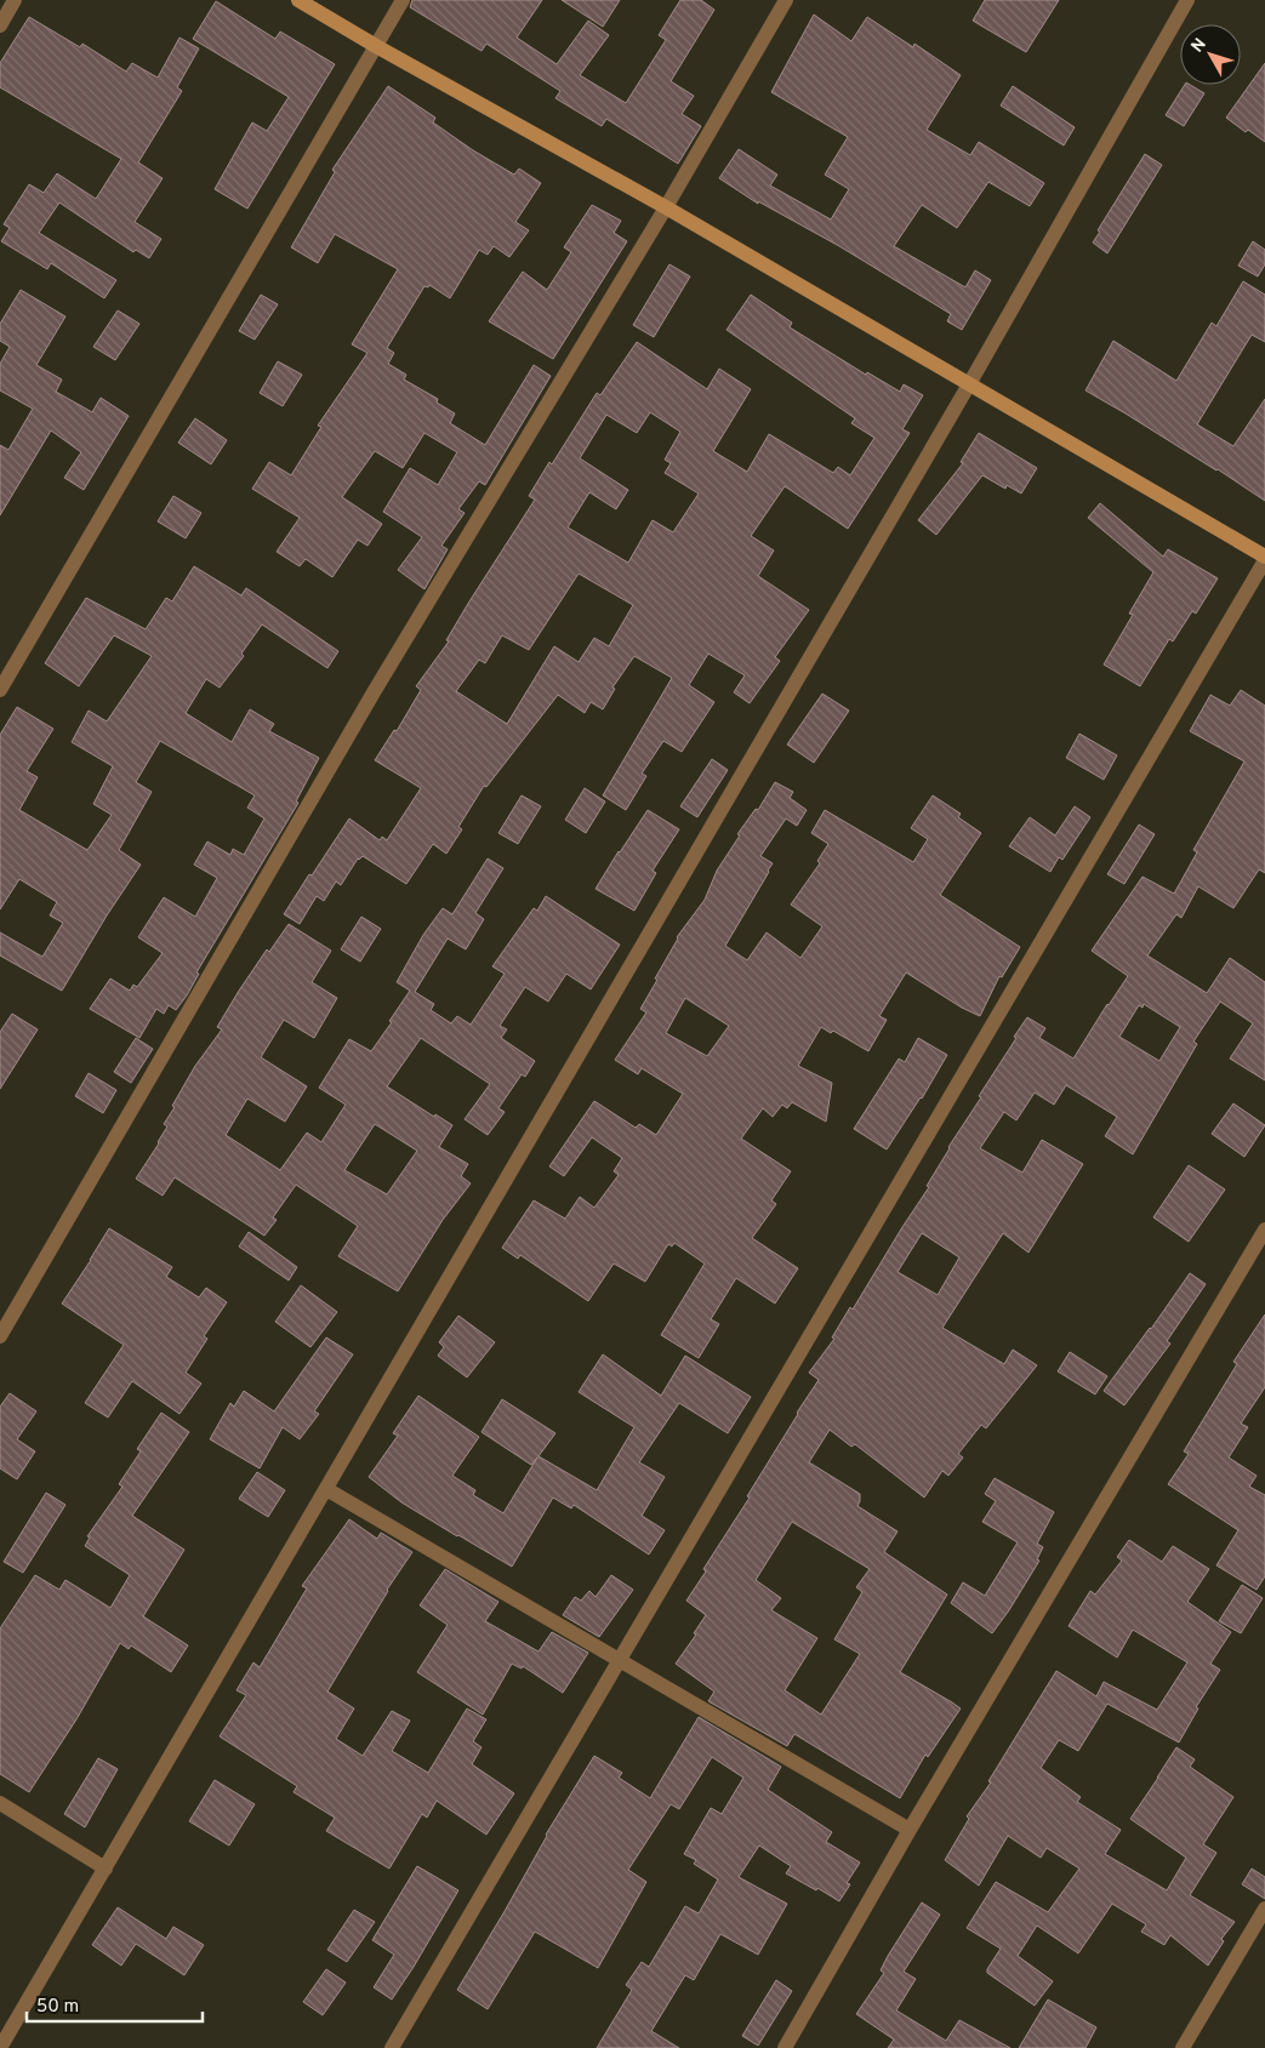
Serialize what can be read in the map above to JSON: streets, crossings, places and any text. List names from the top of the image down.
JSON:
{
  "scale_bar": "50 m",
  "north": "top left"
}
